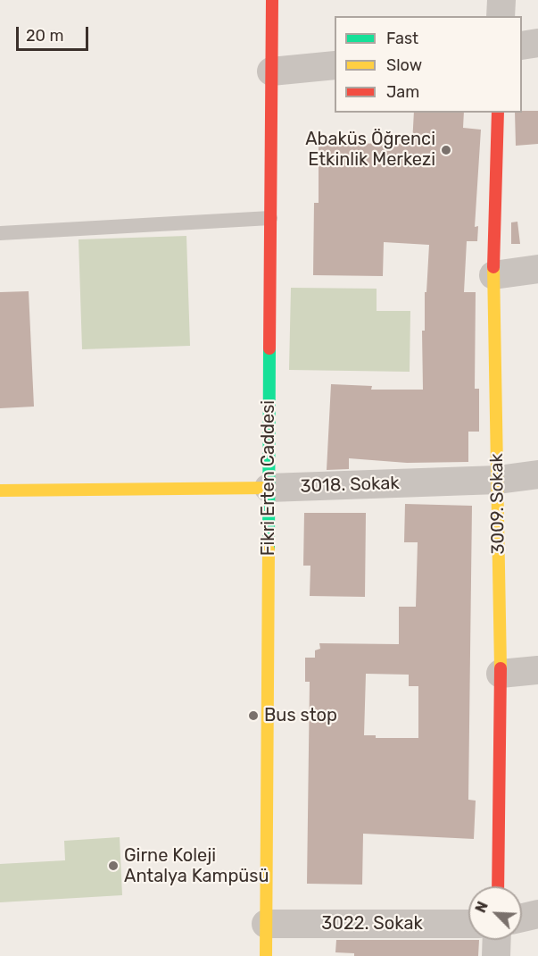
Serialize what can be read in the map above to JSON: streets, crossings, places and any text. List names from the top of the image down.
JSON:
{
  "streets": {
    "street": [
      "Fikri Erten Caddesi",
      "3018. Sokak",
      "3009. Sokak",
      "3022. Sokak"
    ]
  },
  "crossings": [
    ["Fikri Erten Caddesi", "3018. Sokak"],
    ["Fikri Erten Caddesi", "3022. Sokak"],
    ["3018. Sokak", "3009. Sokak"]
  ],
  "places": ["Abaküs Öğrenci Etkinlik Merkezi", "Bus stop", "Girne Koleji Antalya Kampüsü"],
  "legend": ["Fast", "Slow", "Jam"],
  "scale_bar": "20 m",
  "north": "top left"
}
